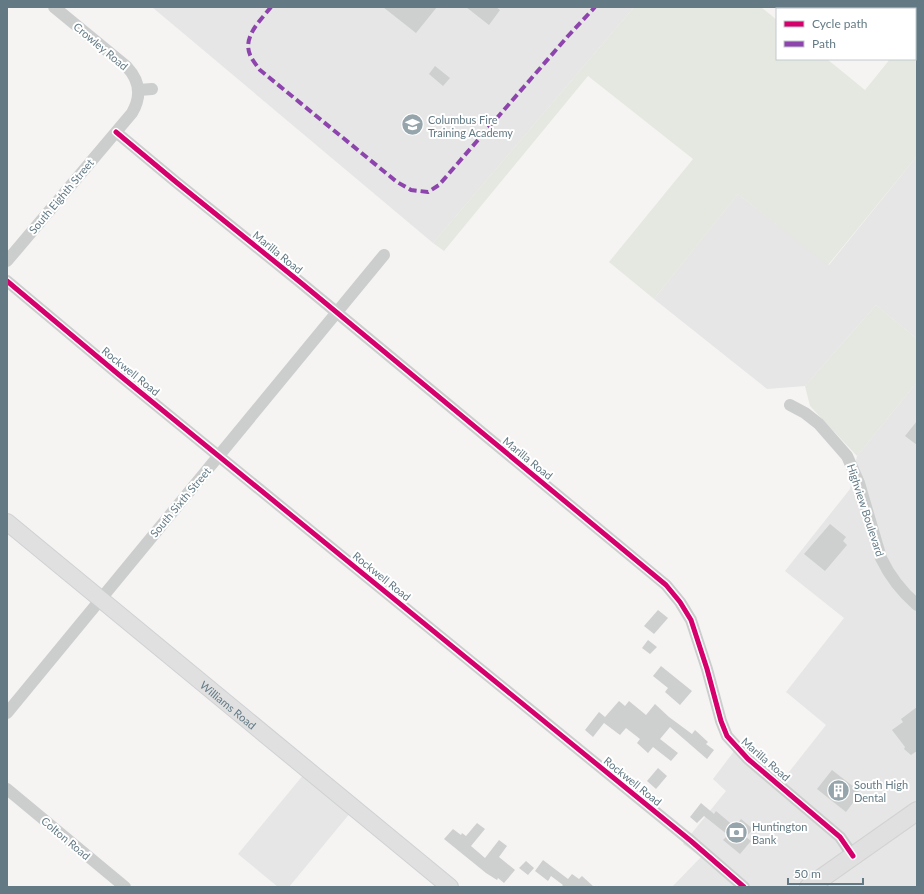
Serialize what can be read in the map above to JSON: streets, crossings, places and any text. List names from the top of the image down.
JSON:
{
  "streets": {
    "main road": ["Williams Road"],
    "street": [
      "Crowley Road",
      "South Eighth Street",
      "Marilla Road",
      "Rockwell Road",
      "South Sixth Street",
      "Highview Boulevard",
      "Colton Road"
    ]
  },
  "crossings": [
    ["South Eighth Street", "Marilla Road"],
    ["Marilla Road", "South Sixth Street"],
    ["Rockwell Road", "South Sixth Street"],
    ["South Sixth Street", "Williams Road"]
  ],
  "places": {
    "school or university": ["Columbus Fire Training Academy"],
    "building": ["South High Dental"],
    "bank": ["Huntington Bank"]
  },
  "legend": ["Cycle path", "Path"],
  "scale_bar": "50 m"
}
